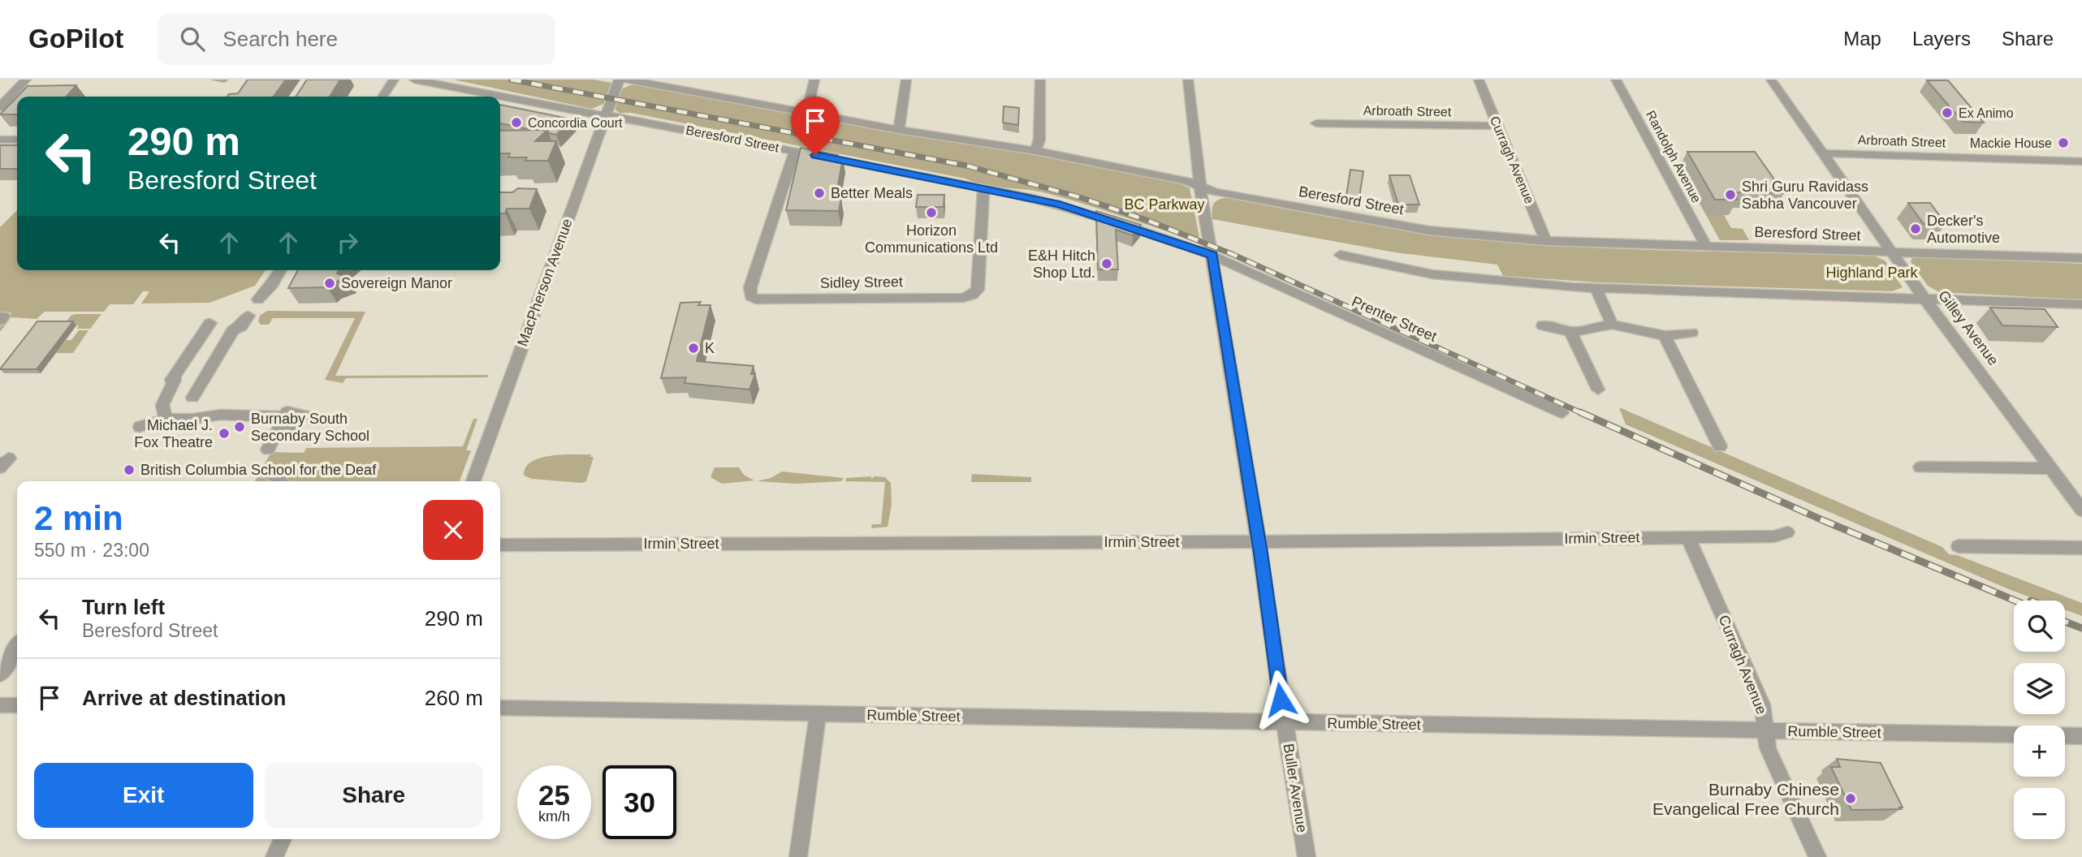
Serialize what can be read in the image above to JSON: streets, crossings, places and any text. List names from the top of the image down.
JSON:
{
  "streets": {
    "street": [
      "Arbroath Street",
      "Beresford Street",
      "Randolph Avenue",
      "Curragh Avenue",
      "MacPherson Avenue",
      "Sidley Street",
      "Prenter Street",
      "Gilley Avenue",
      "Irmin Street",
      "Rumble Street",
      "Buller Avenue"
    ]
  },
  "crossings": [
    ["Arbroath Street", "Curragh Avenue"],
    ["Arbroath Street", "Gilley Avenue"],
    ["Beresford Street", "Randolph Avenue"],
    ["Beresford Street", "Curragh Avenue"],
    ["Beresford Street", "MacPherson Avenue"],
    ["Beresford Street", "Sidley Street"],
    ["Beresford Street", "Prenter Street"],
    ["Beresford Street", "Gilley Avenue"],
    ["Beresford Street", "Buller Avenue"],
    ["Curragh Avenue", "Irmin Street"],
    ["Curragh Avenue", "Rumble Street"],
    ["Prenter Street", "Buller Avenue"],
    ["Irmin Street", "Buller Avenue"],
    ["Rumble Street", "Buller Avenue"]
  ],
  "parks": ["BC Parkway", "Highland Park"],
  "places": [
    "Ex Animo",
    "Concordia Court",
    "Mackie House",
    "Better Meals",
    "Shri Guru Ravidass Sabha Vancouver",
    "Horizon Communications Ltd",
    "Decker's Automotive",
    "E&H Hitch Shop Ltd.",
    "Sovereign Manor",
    "K",
    "Burnaby South Secondary School",
    "Michael J. Fox Theatre",
    "British Columbia School for the Deaf",
    "Burnaby Chinese Evangelical Free Church"
  ],
  "page": {
    "header": "GoPilot",
    "search": "Search here",
    "nav": ["Map", "Layers", "Share"],
    "turn": ["290 m", "Beresford Street"],
    "heading": ["2 min", "550 m · 23:00"],
    "list": [
      {
        "name": "Turn left",
        "note": "Beresford Street",
        "value": "290 m"
      },
      {
        "name": "Arrive at destination",
        "value": "260 m"
      }
    ],
    "map_buttons": ["+", "−"],
    "buttons": ["Exit", "Share"],
    "speed": "25 km/h",
    "limit": "30"
  }
}
